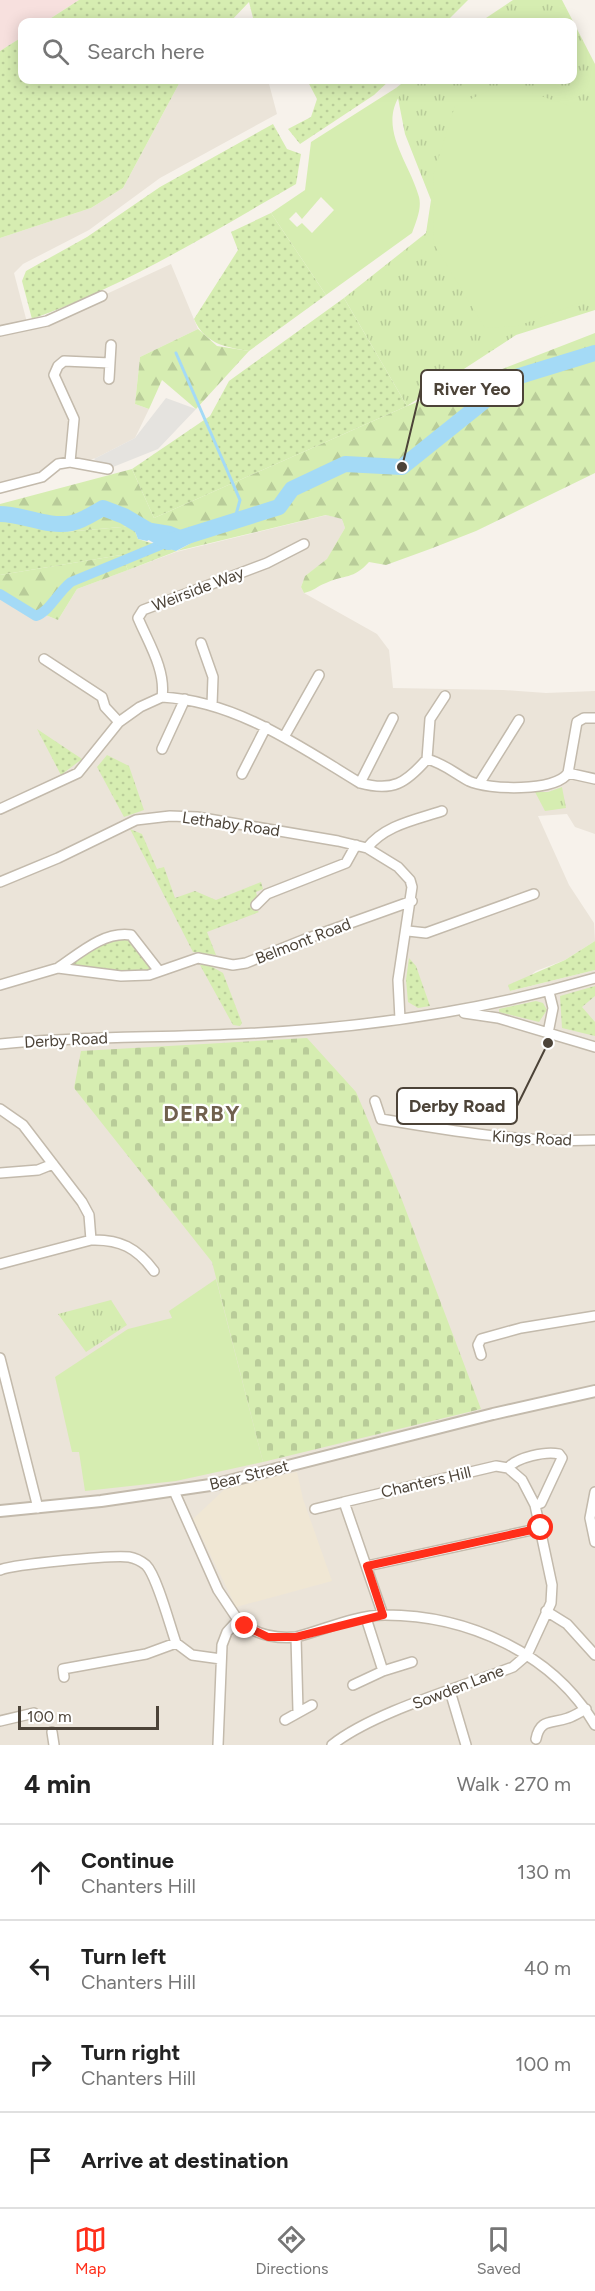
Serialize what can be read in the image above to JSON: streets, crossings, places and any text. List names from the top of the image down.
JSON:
{
  "streets": {
    "street": [
      "Weirside Way",
      "Lethaby Road",
      "Belmont Road",
      "Derby Road",
      "Kings Road",
      "Bear Street",
      "Chanters Hill",
      "Sowden Lane"
    ]
  },
  "crossings": [
    ["Lethaby Road", "Belmont Road"]
  ],
  "districts": ["DERBY"],
  "places": ["River Yeo", "Derby Road"],
  "scale_bar": "100 m",
  "page": {
    "search": "Search here",
    "scale": "100 m",
    "heading": ["4 min", "Walk · 270 m"],
    "list": [
      ["Continue", "Chanters Hill", "130 m"],
      ["Turn left", "Chanters Hill", "40 m"],
      ["Turn right", "Chanters Hill", "100 m"],
      "Arrive at destination"
    ],
    "nav": ["Map", "Directions", "Saved"]
  }
}
